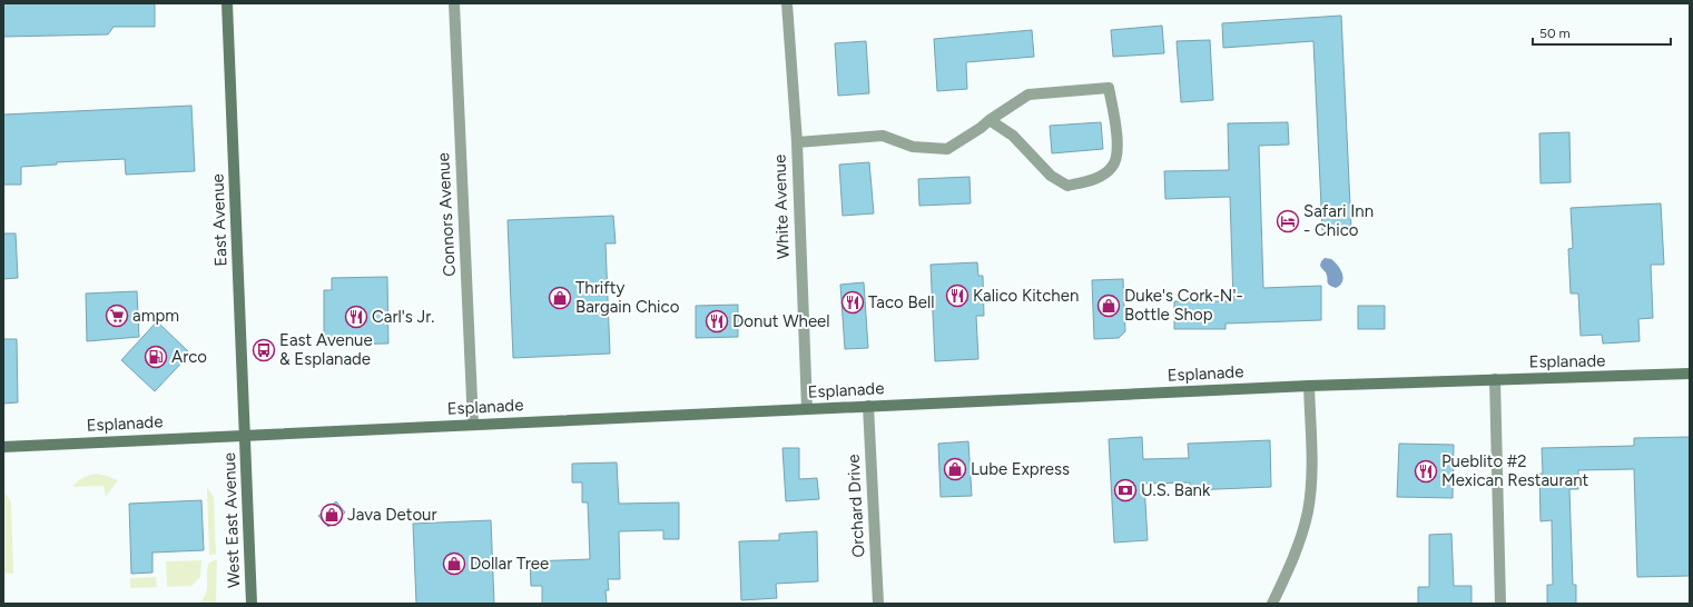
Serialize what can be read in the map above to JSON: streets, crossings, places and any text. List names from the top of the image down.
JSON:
{
  "streets": {
    "main road": ["East Avenue", "Esplanade", "West East Avenue"],
    "street": ["White Avenue", "Connors Avenue", "Orchard Drive"]
  },
  "crossings": [
    ["White Avenue", "Esplanade"],
    ["Connors Avenue", "Esplanade"],
    ["East Avenue", "Esplanade"],
    ["East Avenue", "West East Avenue"],
    ["Esplanade", "Orchard Drive"],
    ["Esplanade", "West East Avenue"]
  ],
  "places": {
    "hotel": ["Safari Inn - Chico"],
    "restaurant": [
      "Kalico Kitchen",
      "Taco Bell",
      "Carl's Jr.",
      "Donut Wheel",
      "Pueblito #2 Mexican Restaurant"
    ],
    "shop": [
      "Thrifty Bargain Chico",
      "Duke's Cork-N'- Bottle Shop",
      "Lube Express",
      "Java Detour",
      "Dollar Tree"
    ],
    "supermarket": ["ampm"],
    "bus stop": ["East Avenue & Esplanade"],
    "fuel station": ["Arco"],
    "bank": ["U.S. Bank"]
  },
  "scale_bar": "50 m"
}
